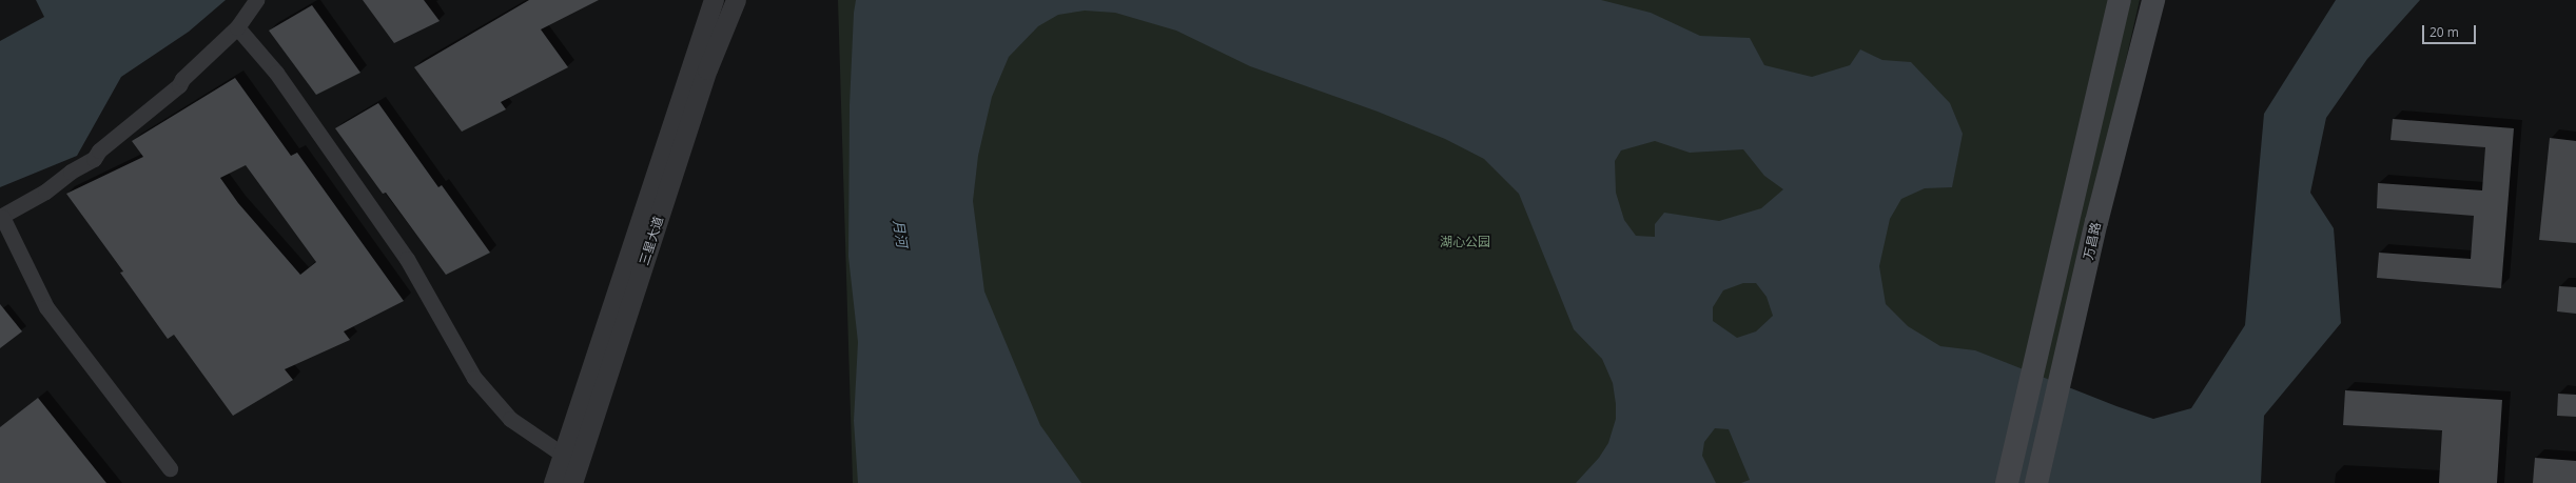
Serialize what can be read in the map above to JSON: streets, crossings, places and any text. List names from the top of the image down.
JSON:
{
  "streets": {
    "main road": ["万昌路"],
    "street": ["三星大道"]
  },
  "water": ["月河"],
  "parks": ["湖心公园"],
  "scale_bar": "20 m"
}
